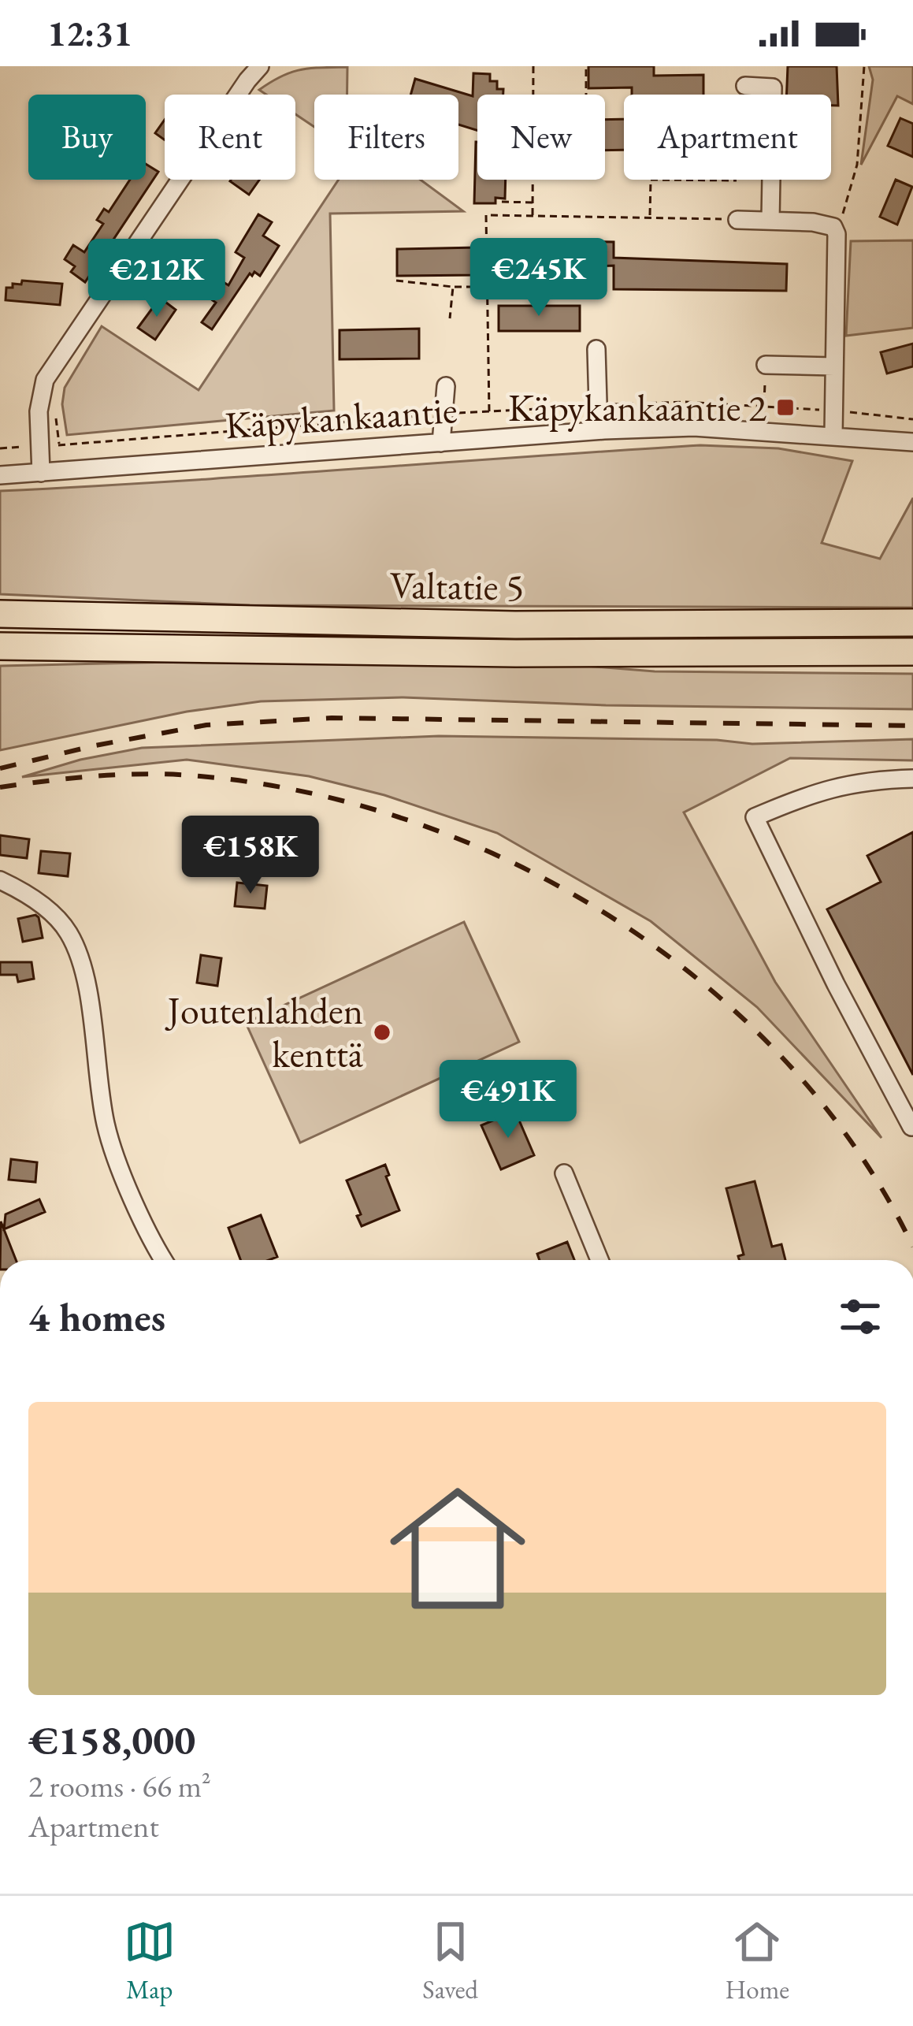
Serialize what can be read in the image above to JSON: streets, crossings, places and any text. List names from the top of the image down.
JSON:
{
  "streets": {
    "highway": ["Valtatie 5"],
    "street": ["Käpykankaantie"]
  },
  "places": {
    "transit": ["Käpykankaantie 2"],
    "other": ["Joutenlahden kenttä"]
  },
  "page": {
    "status": "12:31",
    "chip": [
      "Buy",
      "Rent",
      "Filters",
      "New",
      "Apartment"
    ],
    "price": [
      "€245K",
      "€212K",
      "€158K",
      "€491K"
    ],
    "heading": "4 homes",
    "list": [
      {
        "name": "€158,000",
        "note": "2 rooms · 66 m² · Apartment"
      }
    ],
    "tabs": ["Map", "Saved", "Home"]
  }
}
